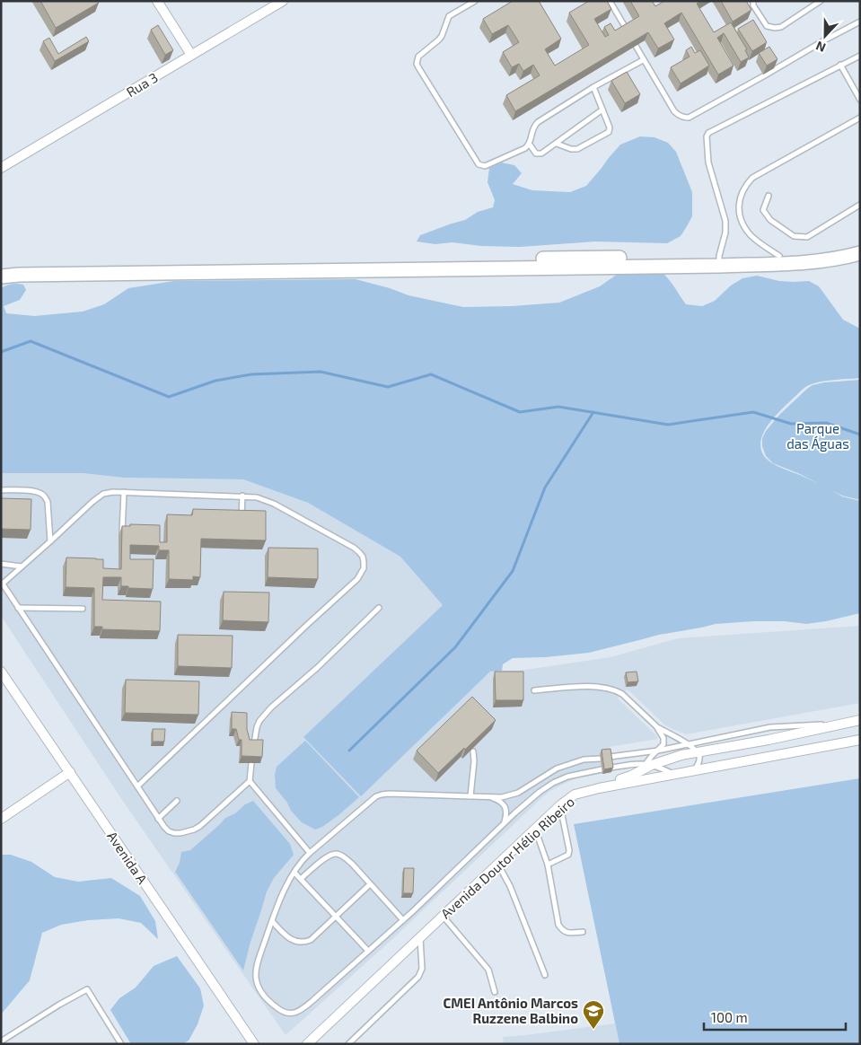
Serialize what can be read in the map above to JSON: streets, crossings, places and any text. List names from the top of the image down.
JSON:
{
  "streets": {
    "street": ["Rua 3", "Avenida A", "Avenida Doutor Hélio Ribeiro"]
  },
  "parks": ["Parque das Águas"],
  "places": {
    "school or university": ["CMEI Antônio Marcos Ruzzene Balbino"]
  },
  "scale_bar": "100 m",
  "north": "bottom"
}
